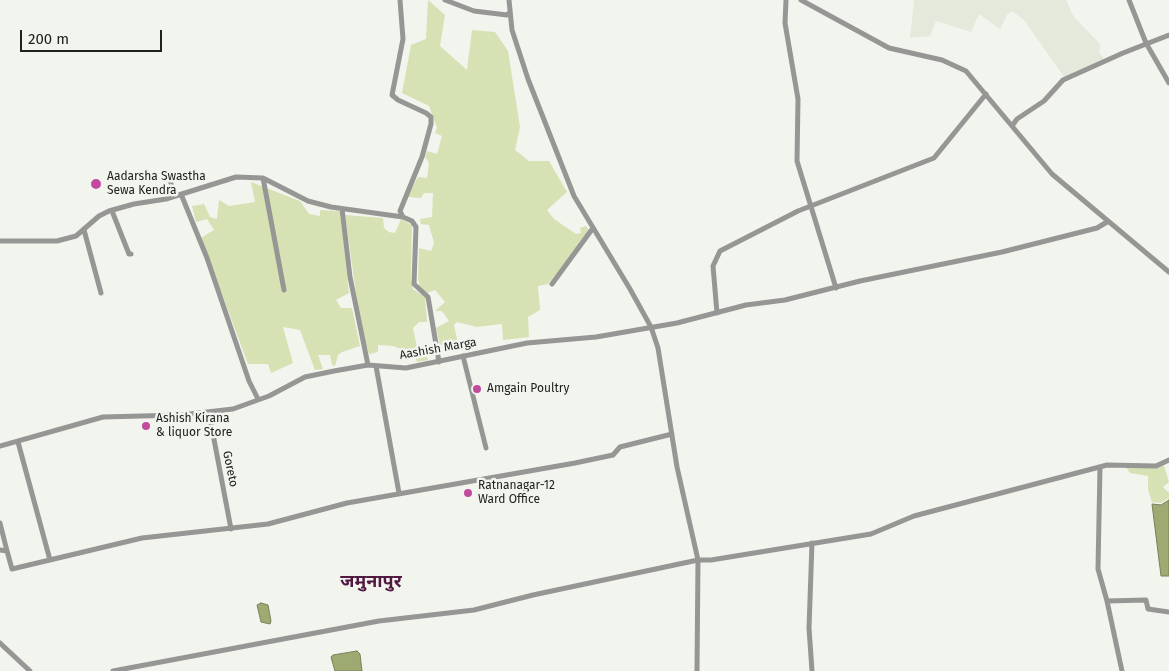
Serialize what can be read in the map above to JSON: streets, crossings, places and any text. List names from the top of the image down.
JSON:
{
  "streets": {
    "street": ["Aashish Marga", "Goreto"]
  },
  "crossings": [
    ["Aashish Marga", "Goreto"]
  ],
  "districts": ["जमुनापुर"],
  "places": [
    "Aadarsha Swastha Sewa Kendra",
    "Amgain Poultry",
    "Ashish Kirana & liquor Store",
    "Ratnanagar-12 Ward Office"
  ],
  "scale_bar": "200 m"
}
